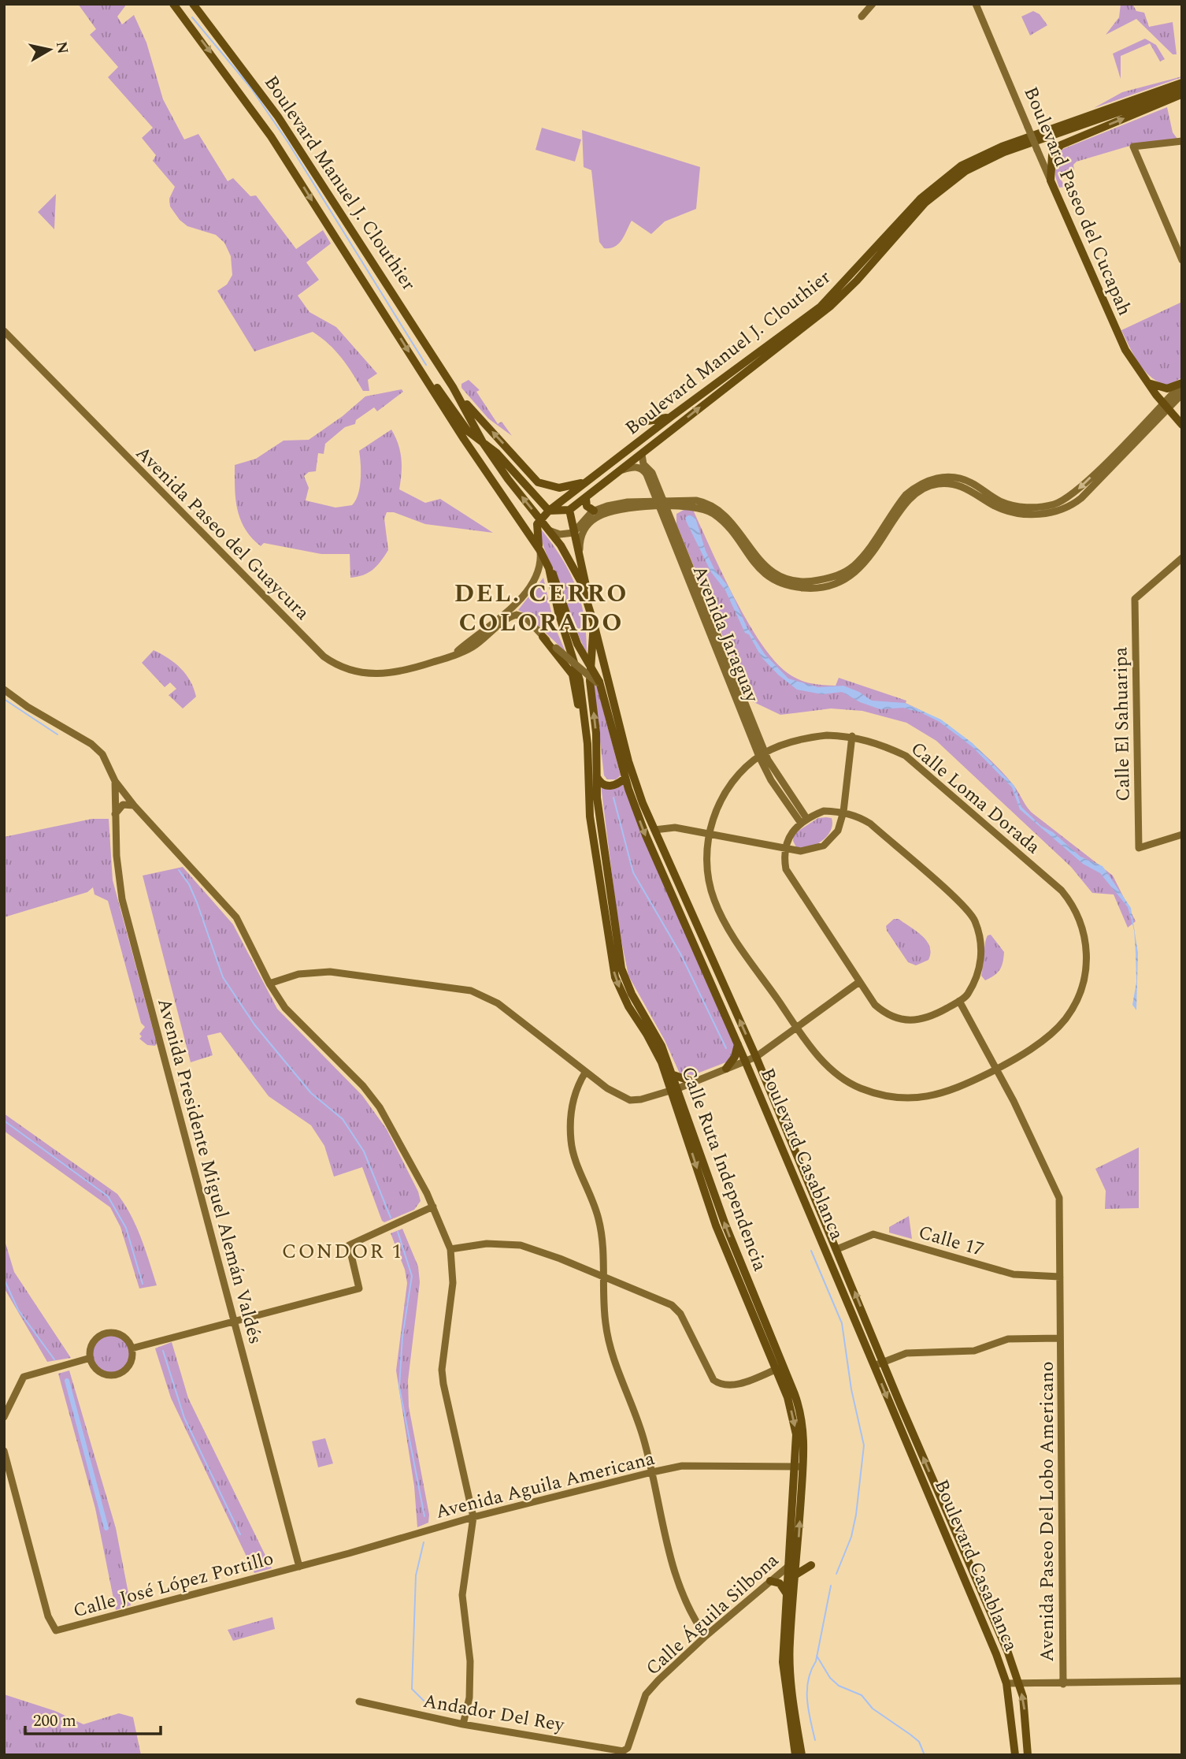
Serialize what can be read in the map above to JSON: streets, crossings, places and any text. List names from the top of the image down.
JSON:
{
  "streets": {
    "main road": [
      "Boulevard Manuel J. Clouthier",
      "Boulevard Paseo del Cucapah",
      "Boulevard Casablanca",
      "Calle Ruta Independencia"
    ],
    "street": [
      "Avenida Paseo del Guaycura",
      "Avenida Jaraguay",
      "Calle El Sahuaripa",
      "Calle Loma Dorada",
      "Avenida Presidente Miguel Alemán Valdés",
      "Calle 17",
      "Avenida Aguila Americana",
      "Avenida Paseo Del Lobo Americano",
      "Calle José López Portillo",
      "Calle Águila Silbona",
      "Andador Del Rey"
    ]
  },
  "crossings": [
    ["Boulevard Manuel J. Clouthier", "Avenida Paseo del Guaycura"],
    ["Boulevard Manuel J. Clouthier", "Avenida Jaraguay"],
    ["Boulevard Manuel J. Clouthier", "Boulevard Casablanca"],
    ["Boulevard Manuel J. Clouthier", "Calle Ruta Independencia"],
    ["Avenida Paseo del Guaycura", "Boulevard Casablanca"],
    ["Avenida Jaraguay", "Calle Loma Dorada"],
    ["Calle Loma Dorada", "Avenida Paseo Del Lobo Americano"],
    ["Boulevard Casablanca", "Calle Ruta Independencia"],
    ["Boulevard Casablanca", "Calle 17"],
    ["Calle Ruta Independencia", "Avenida Aguila Americana"],
    ["Calle Ruta Independencia", "Calle Águila Silbona"],
    ["Avenida Presidente Miguel Alemán Valdés", "Avenida Aguila Americana"],
    ["Avenida Presidente Miguel Alemán Valdés", "Calle José López Portillo"],
    ["Calle 17", "Avenida Paseo Del Lobo Americano"],
    ["Avenida Aguila Americana", "Calle José López Portillo"],
    ["Calle Águila Silbona", "Andador Del Rey"]
  ],
  "districts": ["DEL. CERRO COLORADO", "CONDOR 1"],
  "scale_bar": "200 m",
  "north": "right"
}
